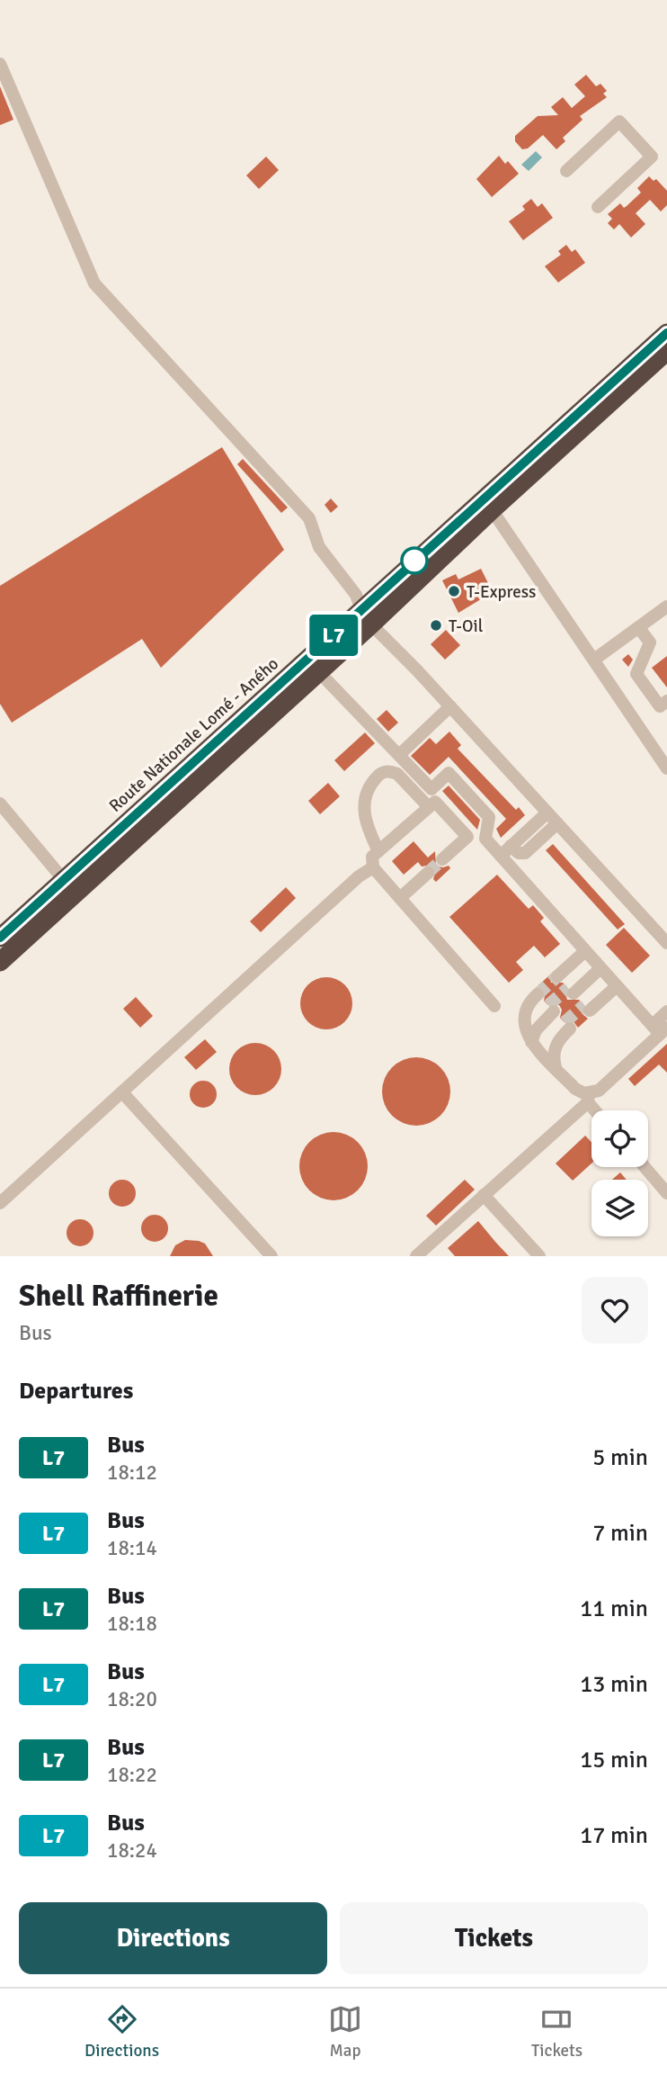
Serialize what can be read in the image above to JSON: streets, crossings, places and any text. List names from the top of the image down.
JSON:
{
  "streets": {
    "highway": ["Route Nationale Lomé - Aného"]
  },
  "places": ["T-Express", "T-Oil"],
  "lines": ["bus line L7"],
  "page": {
    "on_map": "L7",
    "heading": [
      ["Shell Raffinerie", "Bus"],
      "Departures"
    ],
    "list": [
      {
        "mark": "L7",
        "name": "Bus",
        "note": "18:12",
        "value": "5 min"
      },
      {
        "mark": "L7",
        "name": "Bus",
        "note": "18:14",
        "value": "7 min"
      },
      {
        "mark": "L7",
        "name": "Bus",
        "note": "18:18",
        "value": "11 min"
      },
      {
        "mark": "L7",
        "name": "Bus",
        "note": "18:20",
        "value": "13 min"
      },
      {
        "mark": "L7",
        "name": "Bus",
        "note": "18:22",
        "value": "15 min"
      },
      {
        "mark": "L7",
        "name": "Bus",
        "note": "18:24",
        "value": "17 min"
      }
    ],
    "buttons": ["Directions", "Tickets"],
    "tabs": ["Directions", "Map", "Tickets"]
  }
}
